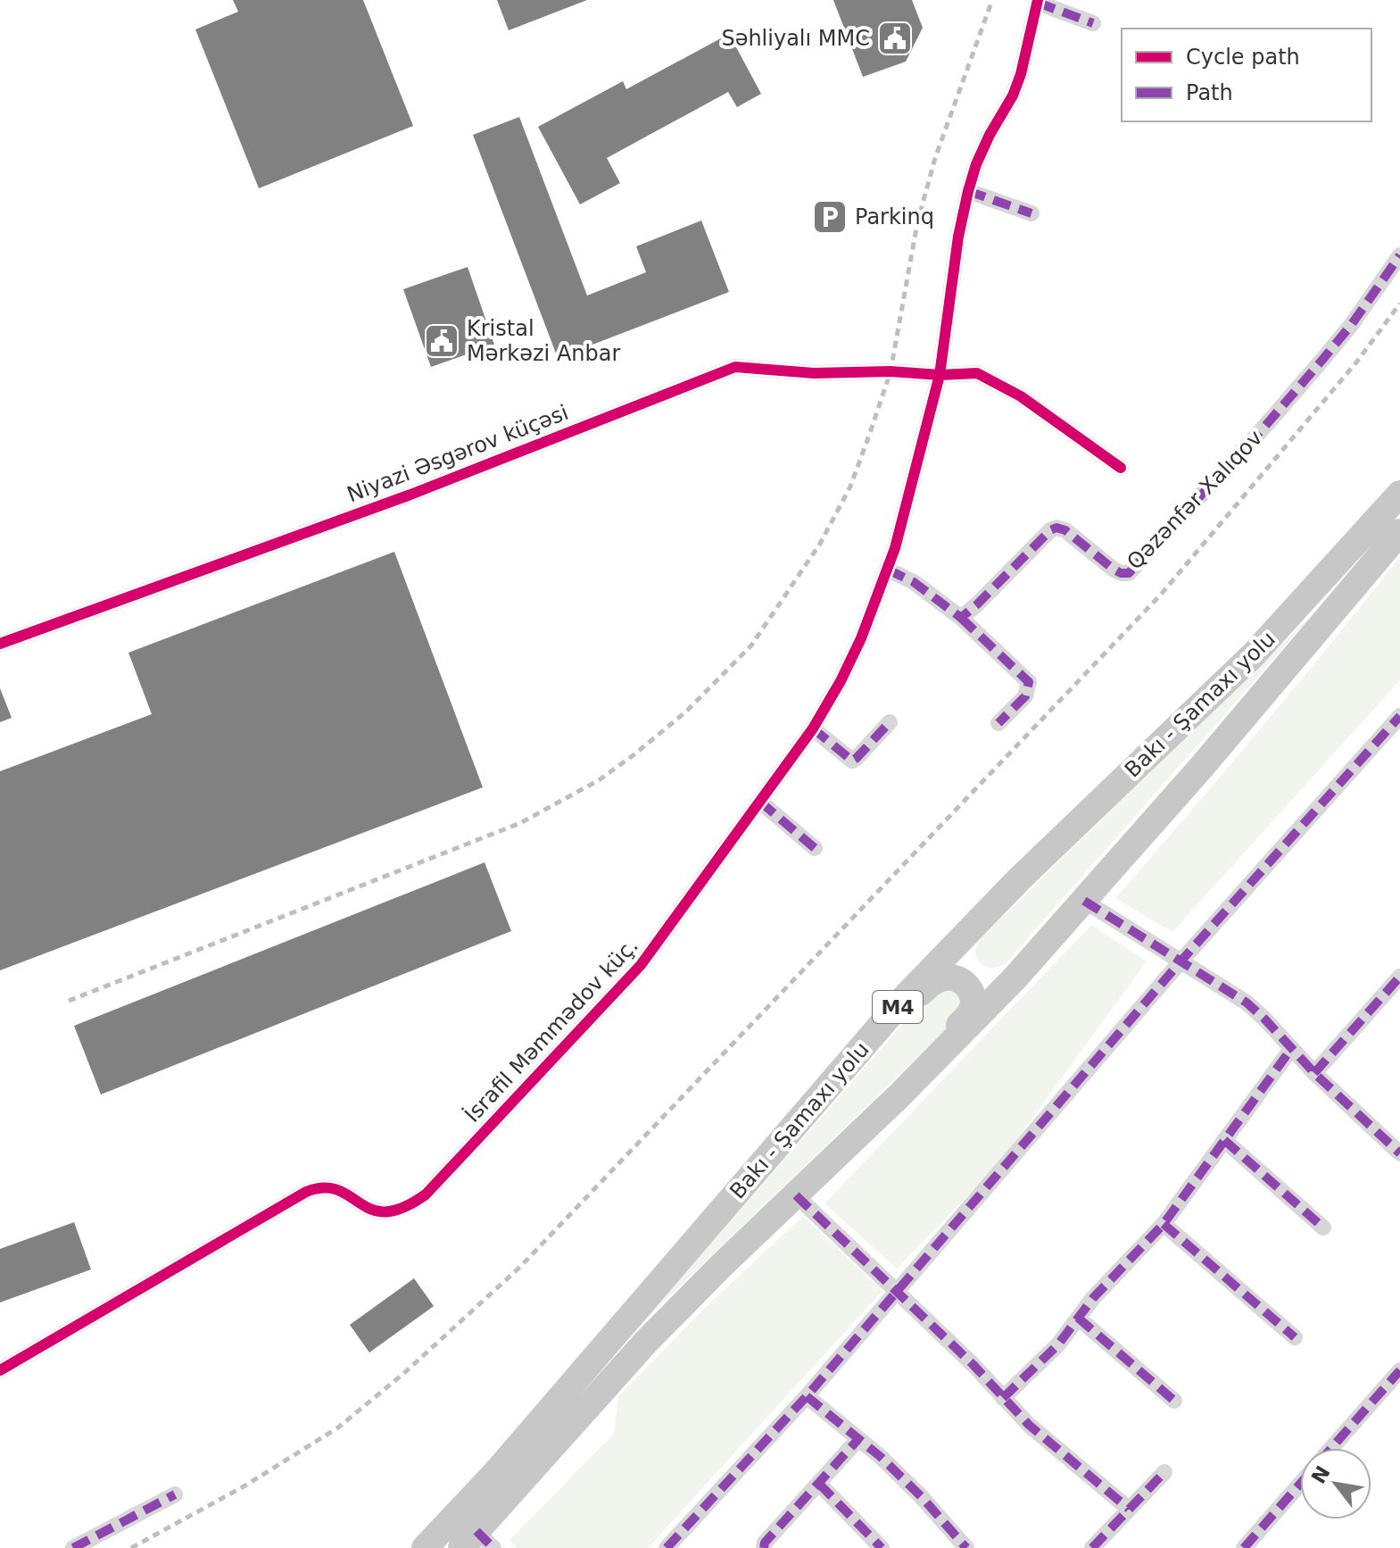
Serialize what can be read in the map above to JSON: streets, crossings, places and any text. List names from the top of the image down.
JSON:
{
  "streets": {
    "highway": ["Bakı - Şamaxı yolu", "M4"],
    "street": ["Niyazi Əsgərov küçəsi", "Qəzənfər Xalıqov", "İsrafil Məmmədov küç."]
  },
  "crossings": [
    ["Niyazi Əsgərov küçəsi", "İsrafil Məmmədov küç."]
  ],
  "places": {
    "public building": ["Səhliyalı MMC", "Kristal Mərkəzi Anbar"],
    "parking": ["Parkinq"]
  },
  "legend": ["Cycle path", "Path"],
  "north": "top left"
}
